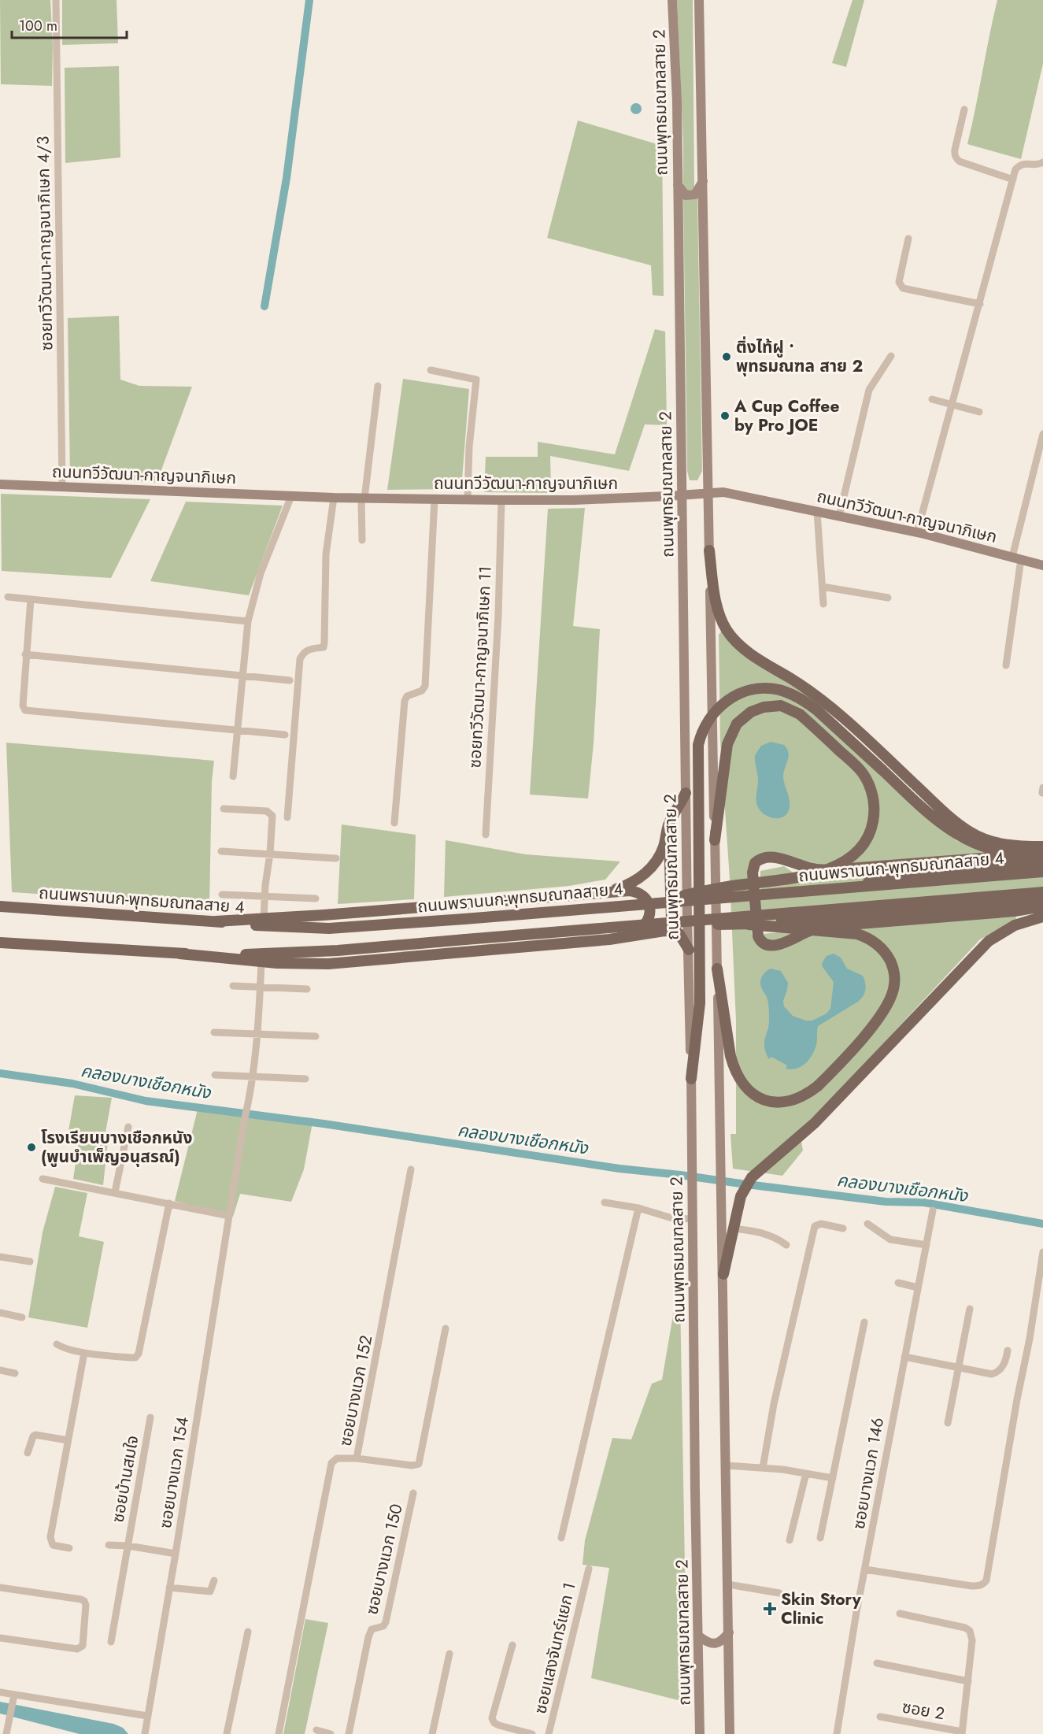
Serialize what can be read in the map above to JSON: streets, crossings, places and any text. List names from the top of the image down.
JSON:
{
  "streets": {
    "main road": ["ถนนพุทธมณฑลสาย 2", "ถนนทวีวัฒนา-กาญจนาภิเษก", "ถนนพรานนก-พุทธมณฑลสาย 4"],
    "street": [
      "ซอยทวีวัฒนา-กาญจนาภิเษก 4/3",
      "ซอยทวีวัฒนา-กาญจนาภิเษก 11",
      "ซอยบางแวก 152",
      "ซอยบางแวก 154",
      "ซอยบางแวก 146",
      "ซอยบ้านสมใจ",
      "ซอยบางแวก 150",
      "ซอยแสงจันทร์แยก 1",
      "ซอย 2"
    ]
  },
  "crossings": [
    ["ถนนพุทธมณฑลสาย 2", "ถนนทวีวัฒนา-กาญจนาภิเษก"],
    ["ซอยทวีวัฒนา-กาญจนาภิเษก 4/3", "ถนนทวีวัฒนา-กาญจนาภิเษก"],
    ["ถนนทวีวัฒนา-กาญจนาภิเษก", "ซอยทวีวัฒนา-กาญจนาภิเษก 11"],
    ["ซอยบางแวก 154", "ซอยบ้านสมใจ"]
  ],
  "water": ["คลองบางเชือกหนัง"],
  "places": {
    "other": ["ติ่งไท้ฝู • พุทธมณฑล สาย 2", "A Cup Coffee by Pro JOE", "โรงเรียนบางเชือกหนัง (พูนบำเพ็ญอนุสรณ์)"],
    "health": ["Skin Story Clinic"]
  },
  "scale_bar": "100 m"
}
